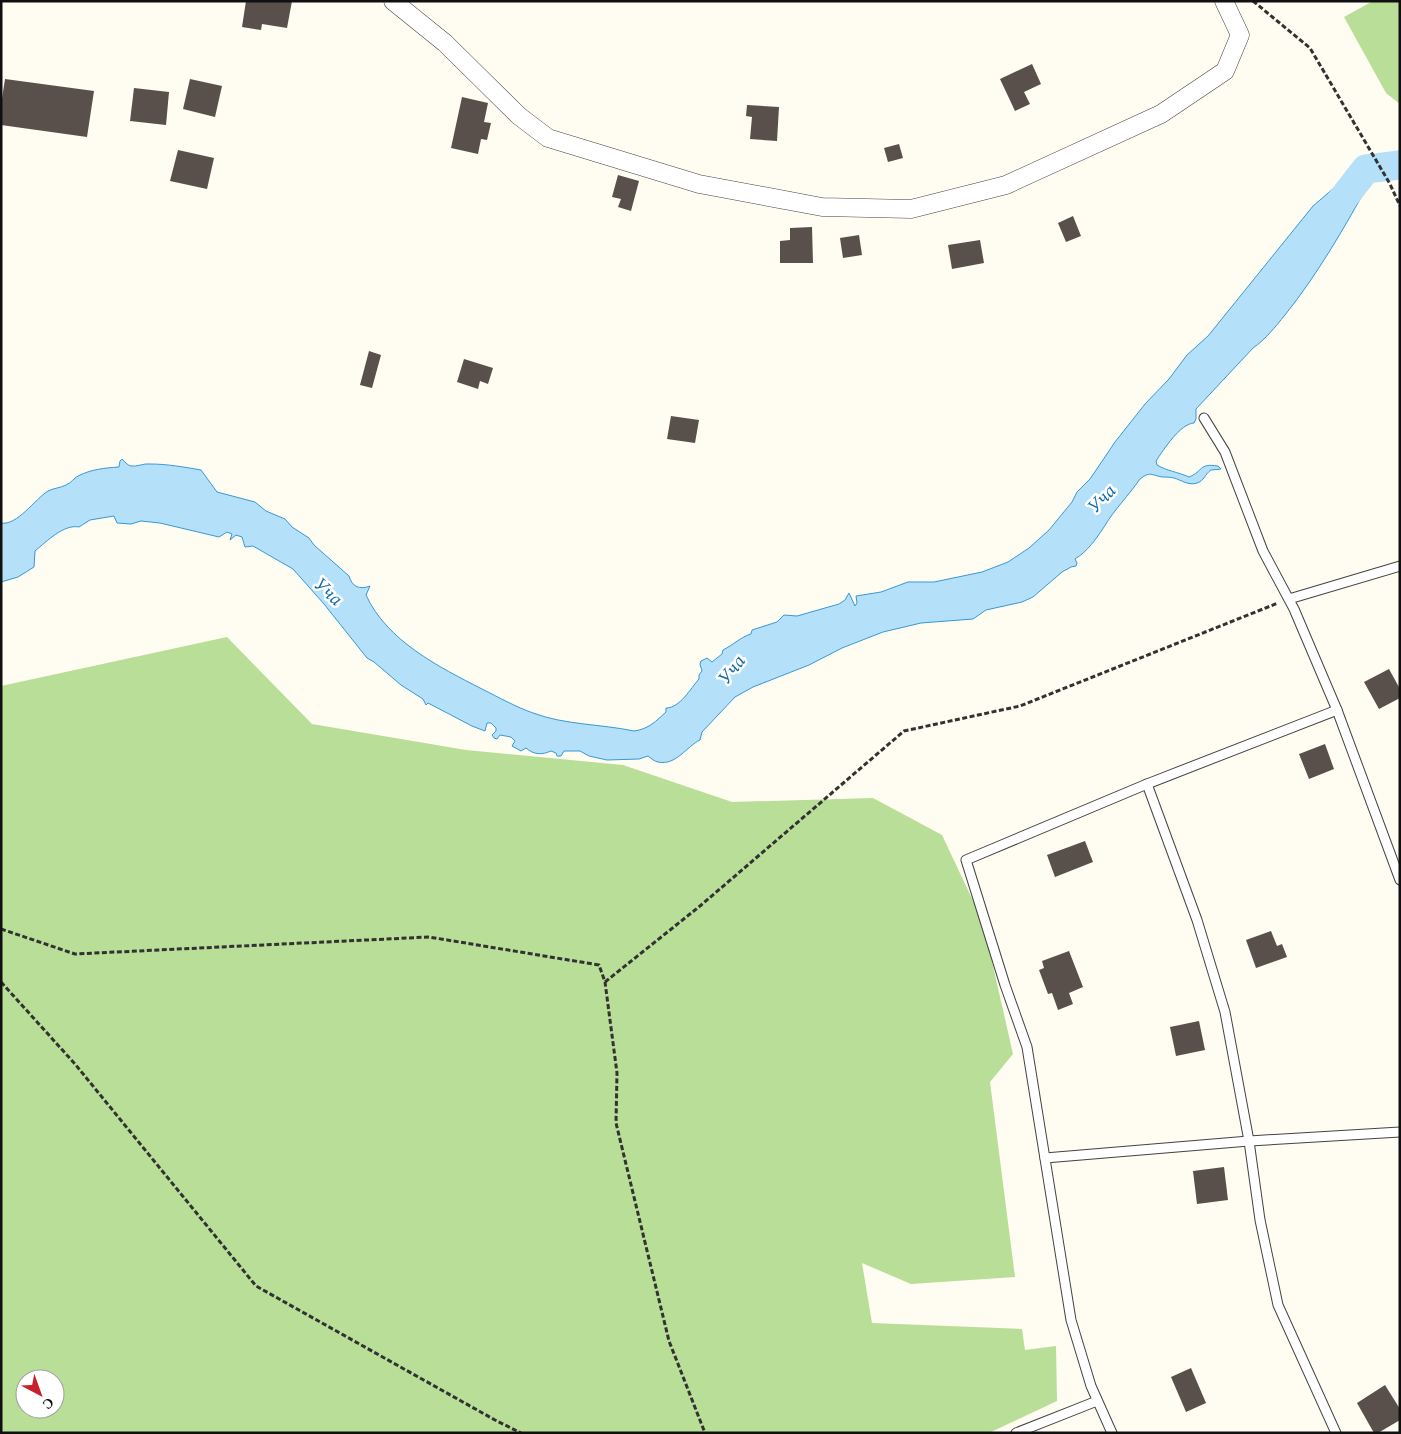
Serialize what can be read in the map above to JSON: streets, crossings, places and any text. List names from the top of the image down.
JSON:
{
  "water": ["Уча"],
  "north": "bottom right"
}
